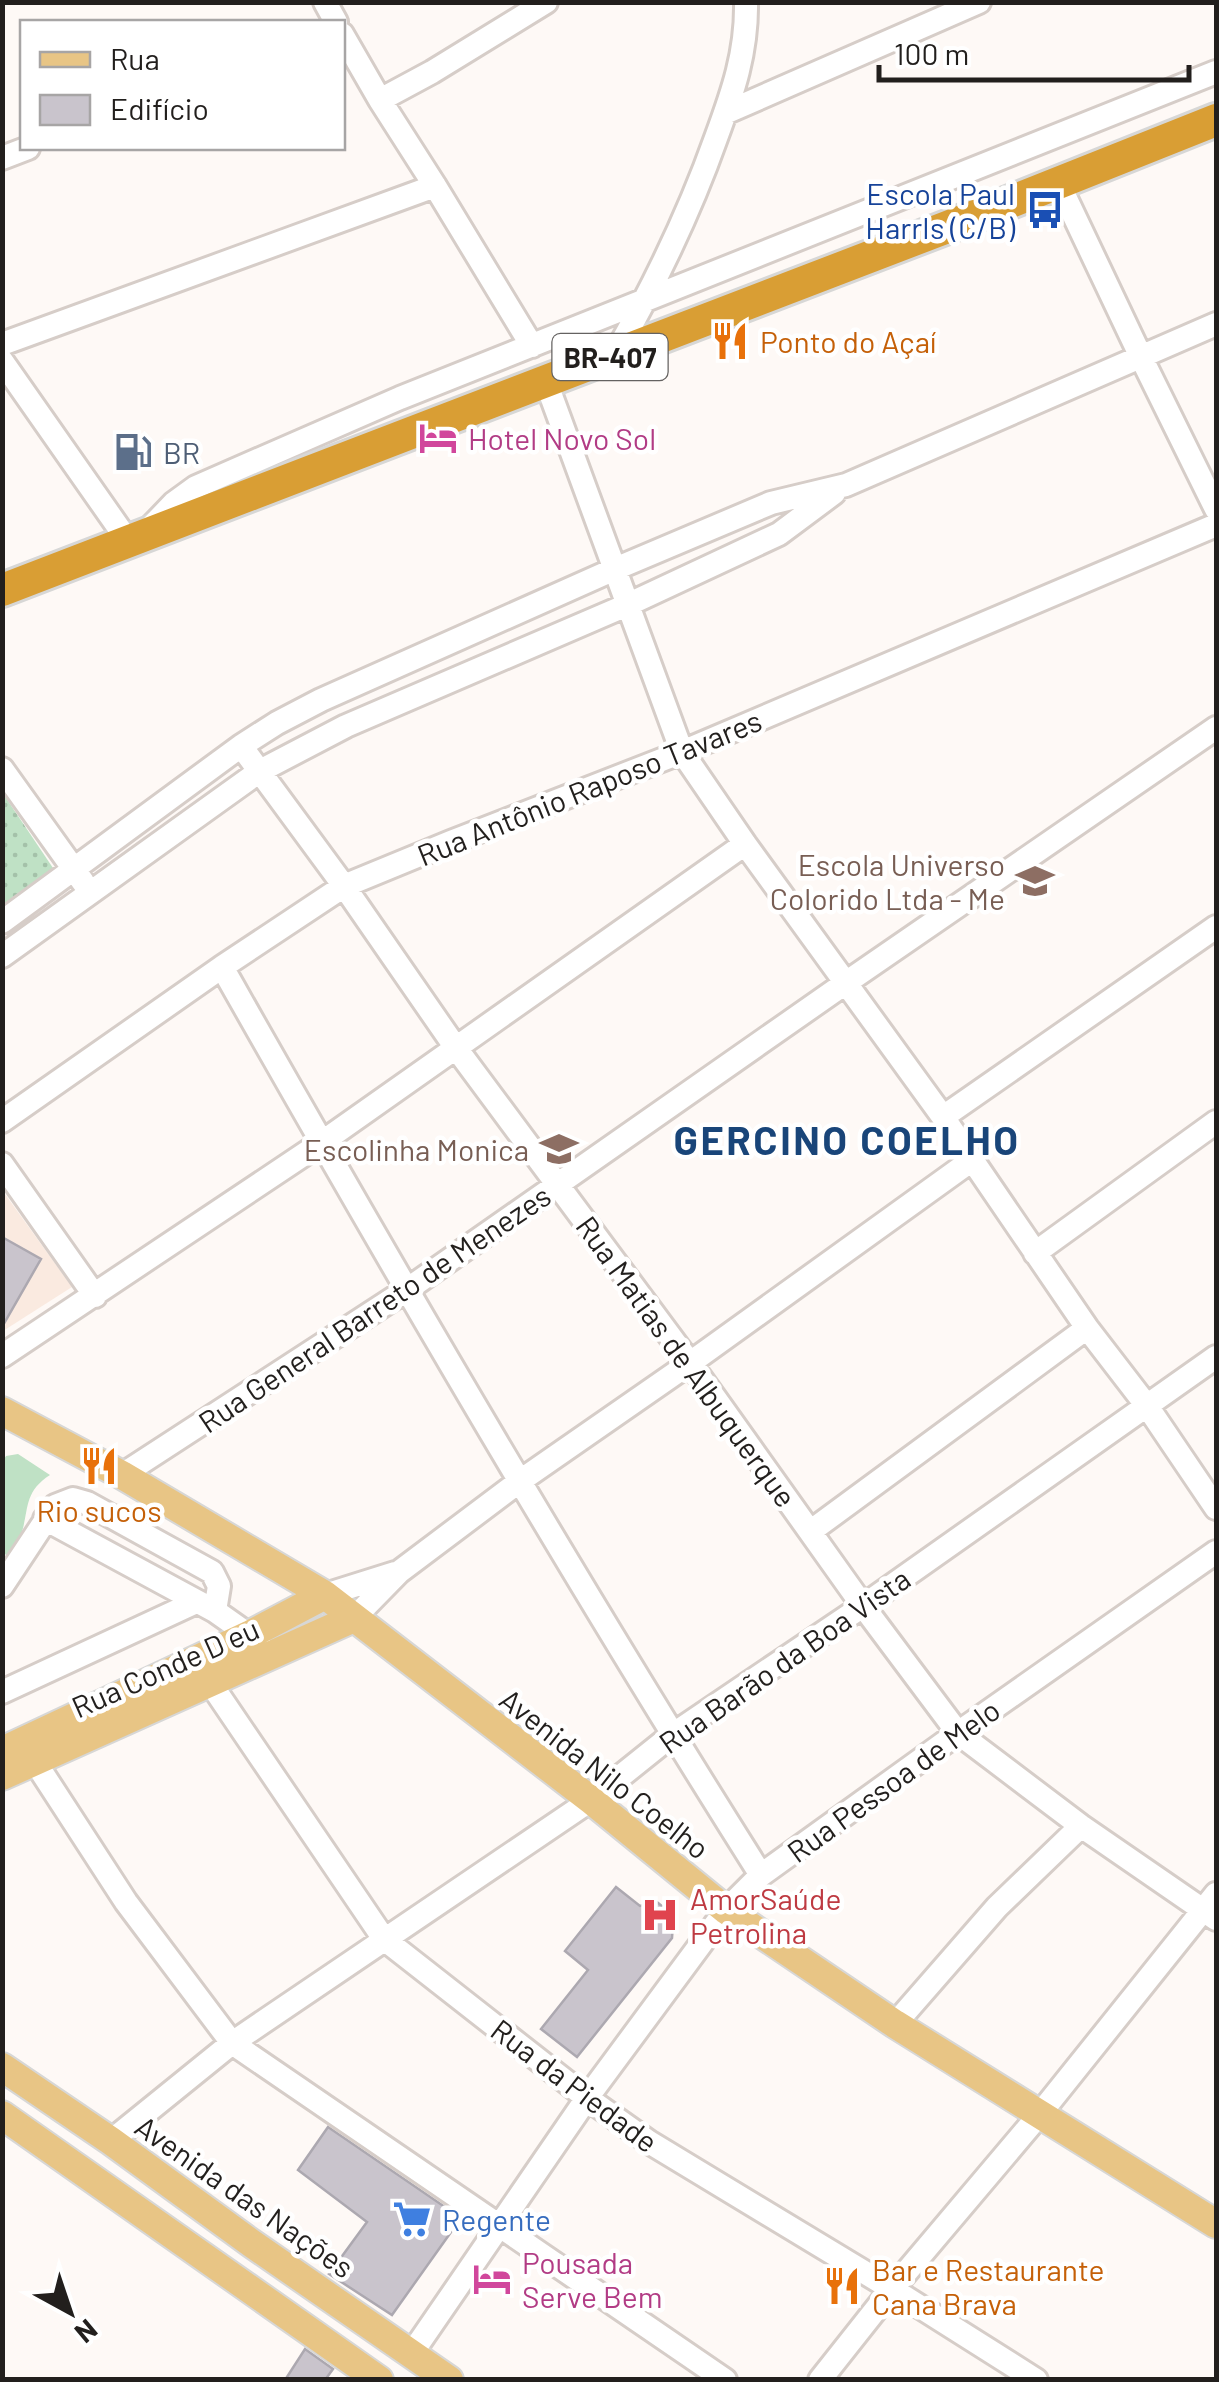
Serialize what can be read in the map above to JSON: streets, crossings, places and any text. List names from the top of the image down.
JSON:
{
  "streets": {
    "highway": ["BR-407"],
    "main road": ["Rua Conde D eu", "Avenida Nilo Coelho", "Avenida das Nações"],
    "street": [
      "Rua Antônio Raposo Tavares",
      "Rua General Barreto de Menezes",
      "Rua Matias de Albuquerque",
      "Rua Barão da Boa Vista",
      "Rua Pessoa de Melo",
      "Rua da Piedade"
    ]
  },
  "crossings": [
    ["Rua Antônio Raposo Tavares", "Rua Matias de Albuquerque"],
    ["Rua General Barreto de Menezes", "Rua Matias de Albuquerque"],
    ["Rua General Barreto de Menezes", "Avenida Nilo Coelho"],
    ["Rua Matias de Albuquerque", "Rua Barão da Boa Vista"],
    ["Rua Matias de Albuquerque", "Rua Pessoa de Melo"],
    ["Rua Barão da Boa Vista", "Avenida Nilo Coelho"],
    ["Rua Barão da Boa Vista", "Rua da Piedade"],
    ["Rua Barão da Boa Vista", "Avenida das Nações"],
    ["Rua Conde D eu", "Avenida Nilo Coelho"],
    ["Rua Conde D eu", "Rua da Piedade"],
    ["Avenida Nilo Coelho", "Rua Pessoa de Melo"],
    ["Rua Pessoa de Melo", "Rua da Piedade"],
    ["Rua Pessoa de Melo", "Avenida das Nações"]
  ],
  "districts": ["GERCINO COELHO"],
  "places": {
    "bus stop": ["Escola Paul HarrIs (C/B)"],
    "restaurant": ["Ponto do Açaí", "Rio sucos", "Bar e Restaurante Cana Brava"],
    "hotel": ["Hotel Novo Sol", "Pousada Serve Bem"],
    "fuel station": ["BR"],
    "school or university": ["Escola Universo Colorido Ltda - Me", "Escolinha Monica"],
    "hospital": ["AmorSaúde Petrolina"],
    "supermarket": ["Regente"]
  },
  "legend": ["Rua", "Edifício"],
  "scale_bar": "100 m",
  "north": "bottom right"
}
